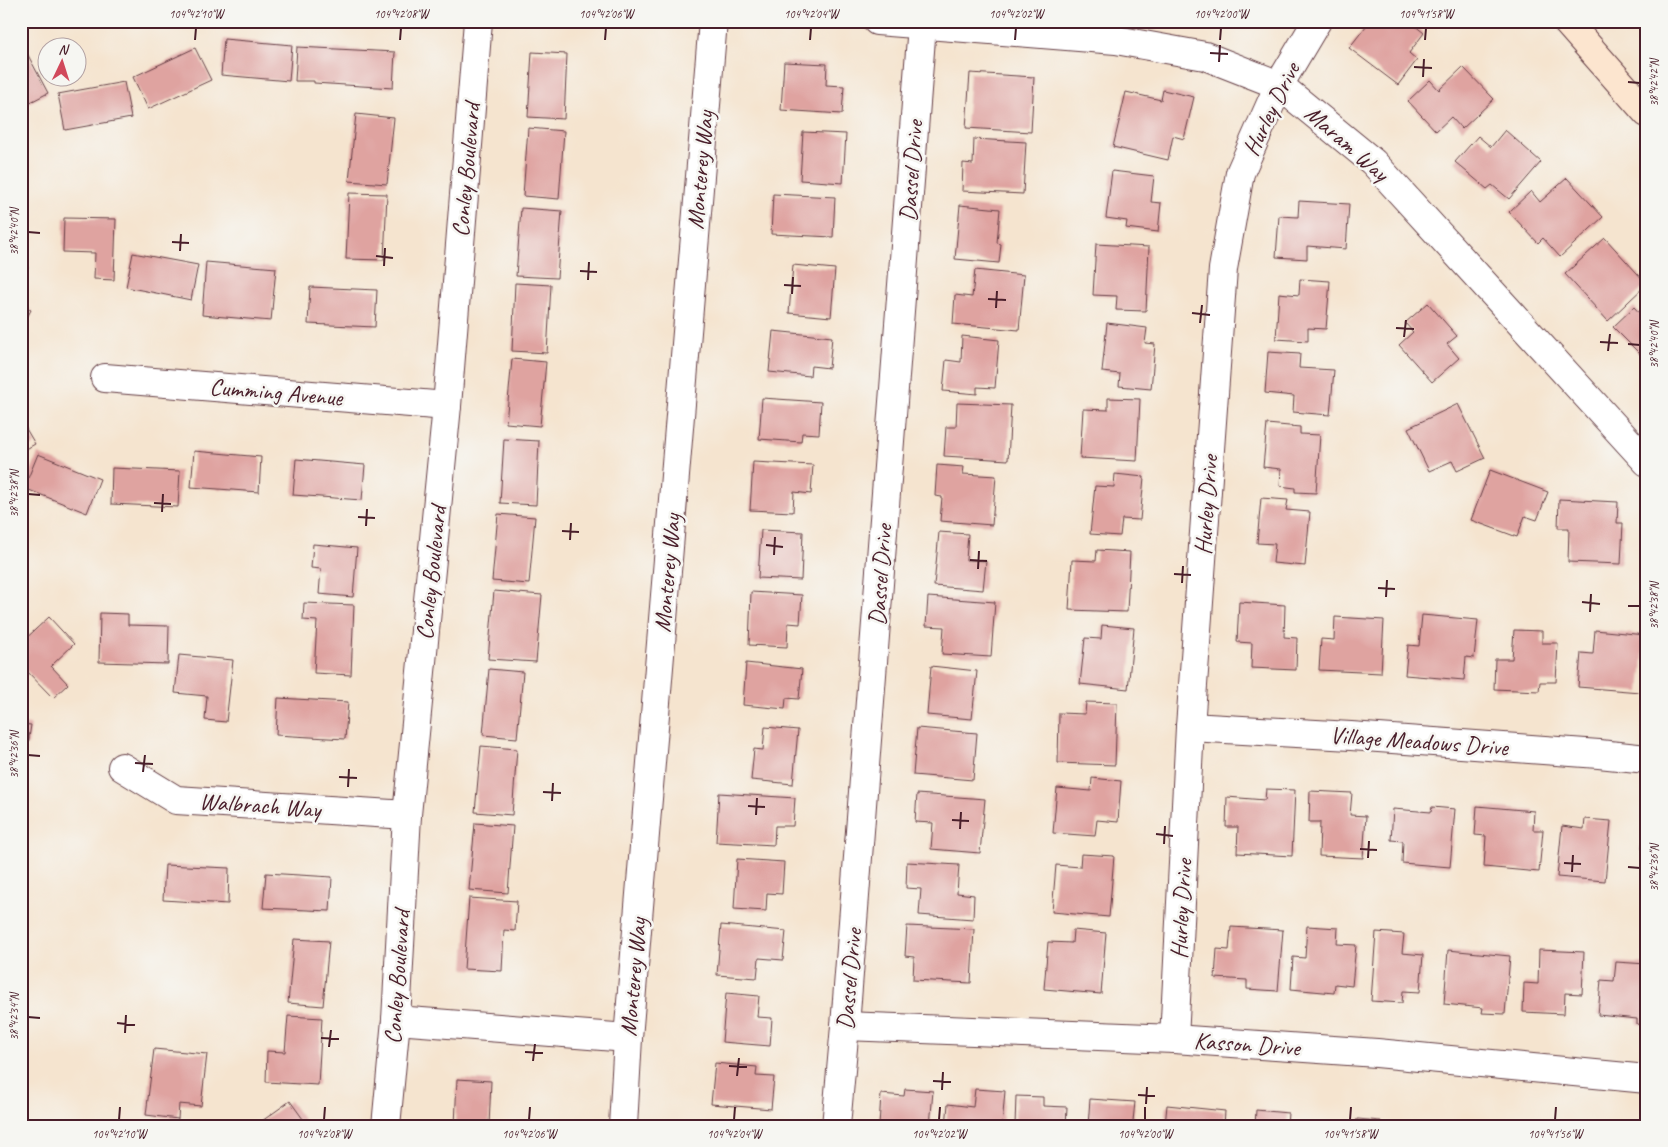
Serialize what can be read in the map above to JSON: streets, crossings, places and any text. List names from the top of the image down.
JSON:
{
  "streets": {
    "street": [
      "Hurley Drive",
      "Maram Way",
      "Conley Boulevard",
      "Monterey Way",
      "Dassel Drive",
      "Cumming Avenue",
      "Village Meadows Drive",
      "Walbrach Way",
      "Kasson Drive"
    ]
  },
  "crossings": [
    ["Hurley Drive", "Maram Way"],
    ["Hurley Drive", "Village Meadows Drive"],
    ["Hurley Drive", "Kasson Drive"],
    ["Maram Way", "Dassel Drive"],
    ["Conley Boulevard", "Cumming Avenue"],
    ["Conley Boulevard", "Walbrach Way"],
    ["Dassel Drive", "Kasson Drive"]
  ],
  "north": "top",
  "coordinates": [
    "104°42'10\"W",
    "104°42'08\"W",
    "104°42'06\"W",
    "104°42'04\"W",
    "104°42'02\"W",
    "104°42'00\"W",
    "104°41'58\"W",
    "38°42'42\"N",
    "38°42'40\"N",
    "38°42'38\"N",
    "38°42'36\"N",
    "38°42'34\"N",
    "104°41'56\"W"
  ]
}
